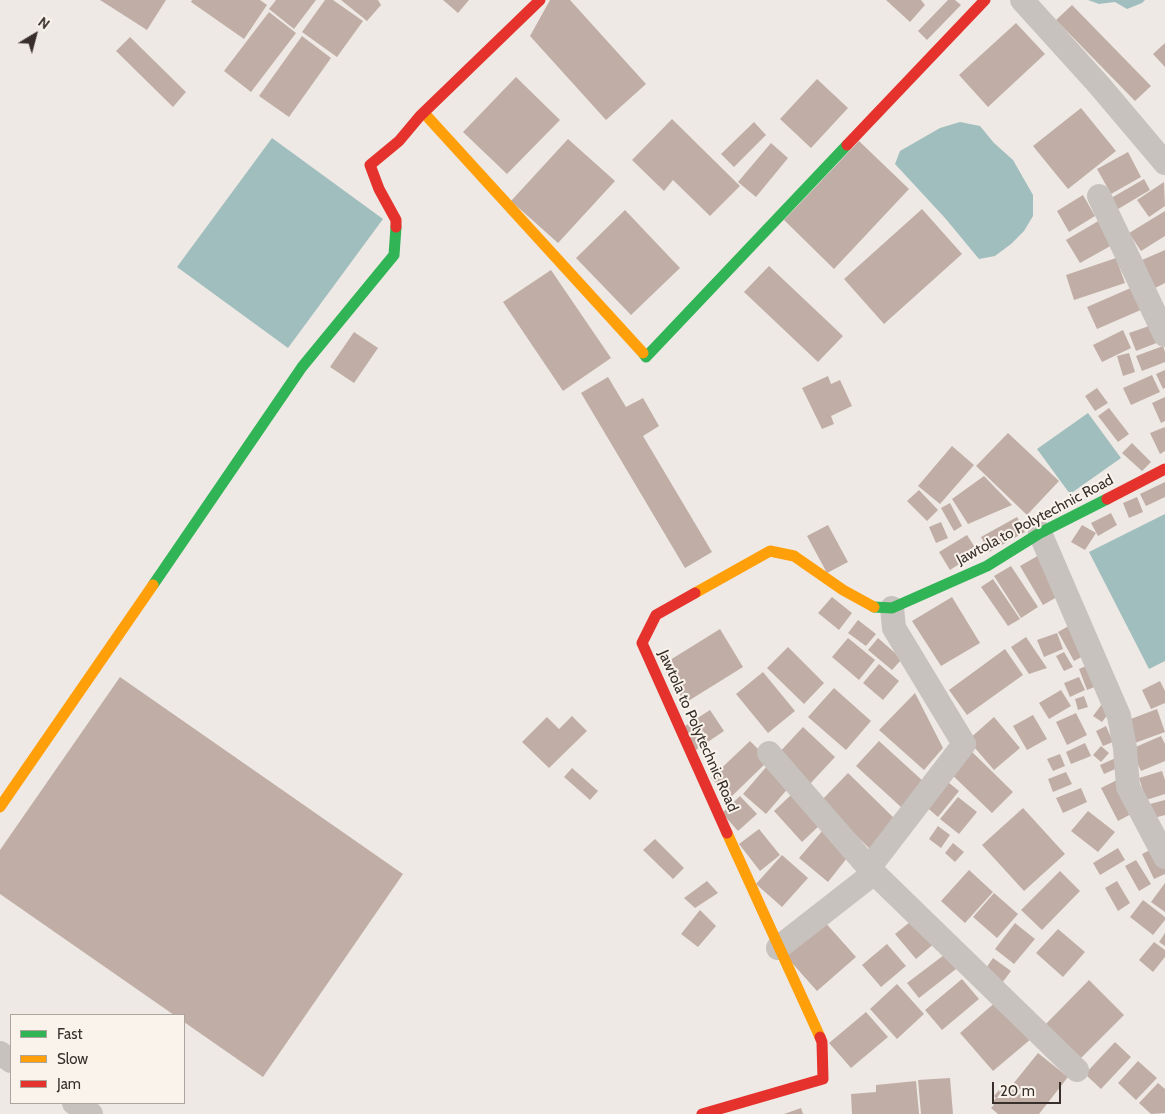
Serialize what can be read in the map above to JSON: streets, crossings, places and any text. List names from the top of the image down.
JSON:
{
  "streets": {
    "street": ["Jawtola to Polytechnic Road"]
  },
  "legend": ["Fast", "Slow", "Jam"],
  "scale_bar": "20 m",
  "north": "top right"
}
